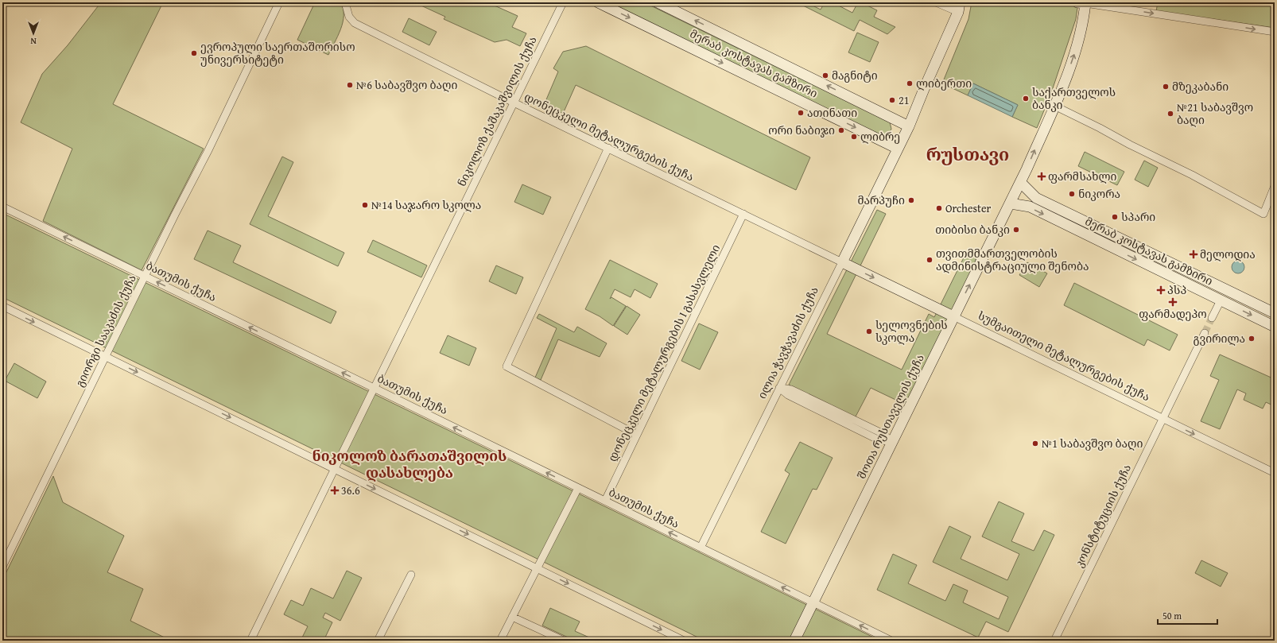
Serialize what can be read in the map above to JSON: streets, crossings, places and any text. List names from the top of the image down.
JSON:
{
  "streets": {
    "street": [
      "მერაბ კოსტავას გამზირი",
      "ნიკოლოზ ქაშაკაშვილის ქუჩა",
      "დონეცკელი მეტალურგების ქუჩა",
      "ბათუმის ქუჩა",
      "გიორგი სააკაძის ქუჩა",
      "ილია ჭავჭავაძის ქუჩა",
      "დონეცკელი მეტალურგების I გასასვლელი",
      "სუმგაითელი მეტალურგების ქუჩა",
      "შოთა რუსთაველის ქუჩა",
      "კონსტიტუციის ქუჩა"
    ]
  },
  "crossings": [
    ["მერაბ კოსტავას გამზირი", "ილია ჭავჭავაძის ქუჩა"],
    ["მერაბ კოსტავას გამზირი", "შოთა რუსთაველის ქუჩა"],
    ["ნიკოლოზ ქაშაკაშვილის ქუჩა", "დონეცკელი მეტალურგების ქუჩა"],
    ["ნიკოლოზ ქაშაკაშვილის ქუჩა", "ბათუმის ქუჩა"],
    ["დონეცკელი მეტალურგების ქუჩა", "ილია ჭავჭავაძის ქუჩა"],
    ["დონეცკელი მეტალურგების ქუჩა", "დონეცკელი მეტალურგების I გასასვლელი"],
    ["დონეცკელი მეტალურგების ქუჩა", "სუმგაითელი მეტალურგების ქუჩა"],
    ["ბათუმის ქუჩა", "გიორგი სააკაძის ქუჩა"],
    ["ბათუმის ქუჩა", "ილია ჭავჭავაძის ქუჩა"],
    ["ბათუმის ქუჩა", "დონეცკელი მეტალურგების I გასასვლელი"],
    ["ბათუმის ქუჩა", "შოთა რუსთაველის ქუჩა"],
    ["ილია ჭავჭავაძის ქუჩა", "სუმგაითელი მეტალურგების ქუჩა"],
    ["სუმგაითელი მეტალურგების ქუჩა", "შოთა რუსთაველის ქუჩა"],
    ["სუმგაითელი მეტალურგების ქუჩა", "კონსტიტუციის ქუჩა"]
  ],
  "one_way": ["ბათუმის ქუჩა", "სუმგაითელი მეტალურგების ქუჩა", "შოთა რუსთაველის ქუჩა"],
  "districts": ["რუსთავი", "ნიკოლოზ ბარათაშვილის დასახლება"],
  "places": {
    "other": [
      "ევროპული საერთაშორისო უნივერსიტეტი",
      "მაგნიტი",
      "ლიბერთი",
      "№6 საბავშვო ბაღი",
      "მზეკაბანი",
      "საქართველოს ბანკი",
      "21",
      "ათინათი",
      "№21 საბავშვო ბაღი",
      "ორი ნაბიჯი",
      "ლიბრე",
      "ნიკორა",
      "მარპუჩი",
      "№14 საჯარო სკოლა",
      "Orchester",
      "სპარი",
      "თიბისი ბანკი",
      "თვითმმართველობის ადმინისტრაციული შენობა",
      "სელოვნების სკოლა",
      "გვირილა",
      "№1 საბავშვო ბაღი"
    ],
    "health": [
      "ფარმსახლი",
      "მელოდია",
      "პსპ",
      "ფარმადეპო",
      "36.6"
    ]
  },
  "scale_bar": "50 m",
  "north": "bottom"
}
